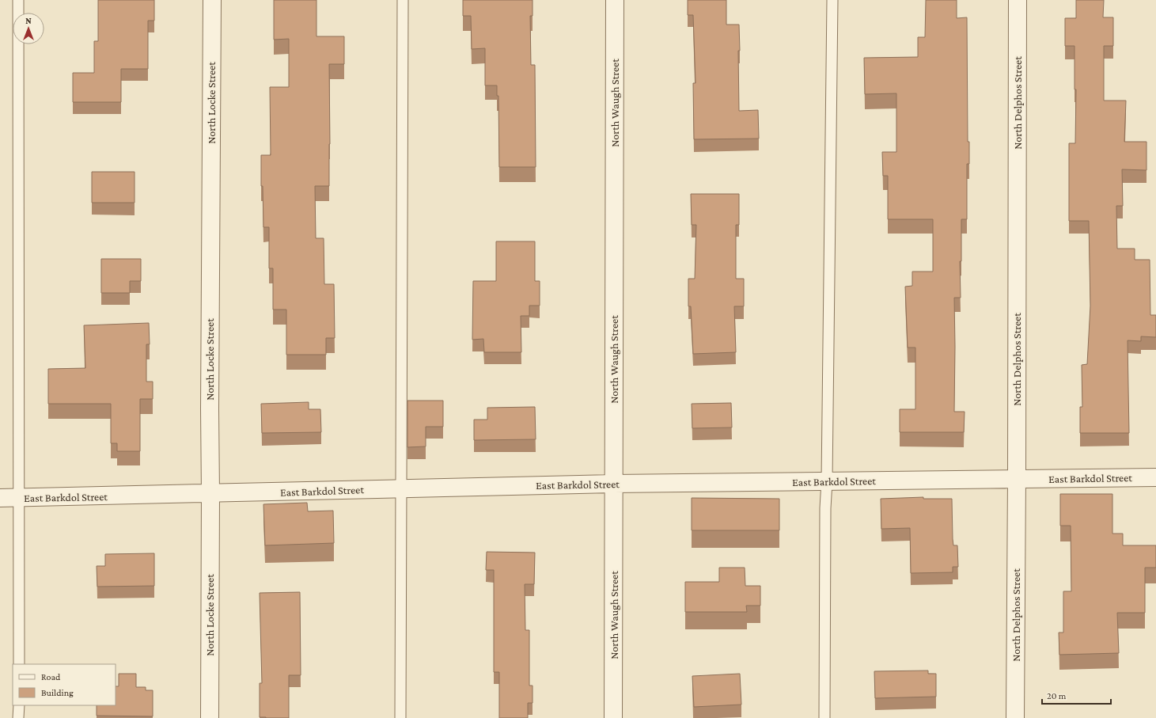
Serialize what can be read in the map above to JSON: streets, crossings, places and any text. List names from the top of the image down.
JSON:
{
  "streets": {
    "street": [
      "North Locke Street",
      "North Waugh Street",
      "North Delphos Street",
      "East Barkdol Street"
    ]
  },
  "crossings": [
    ["North Locke Street", "East Barkdol Street"],
    ["North Waugh Street", "East Barkdol Street"],
    ["North Delphos Street", "East Barkdol Street"]
  ],
  "legend": ["Road", "Building"],
  "scale_bar": "20 m",
  "north": "top"
}
